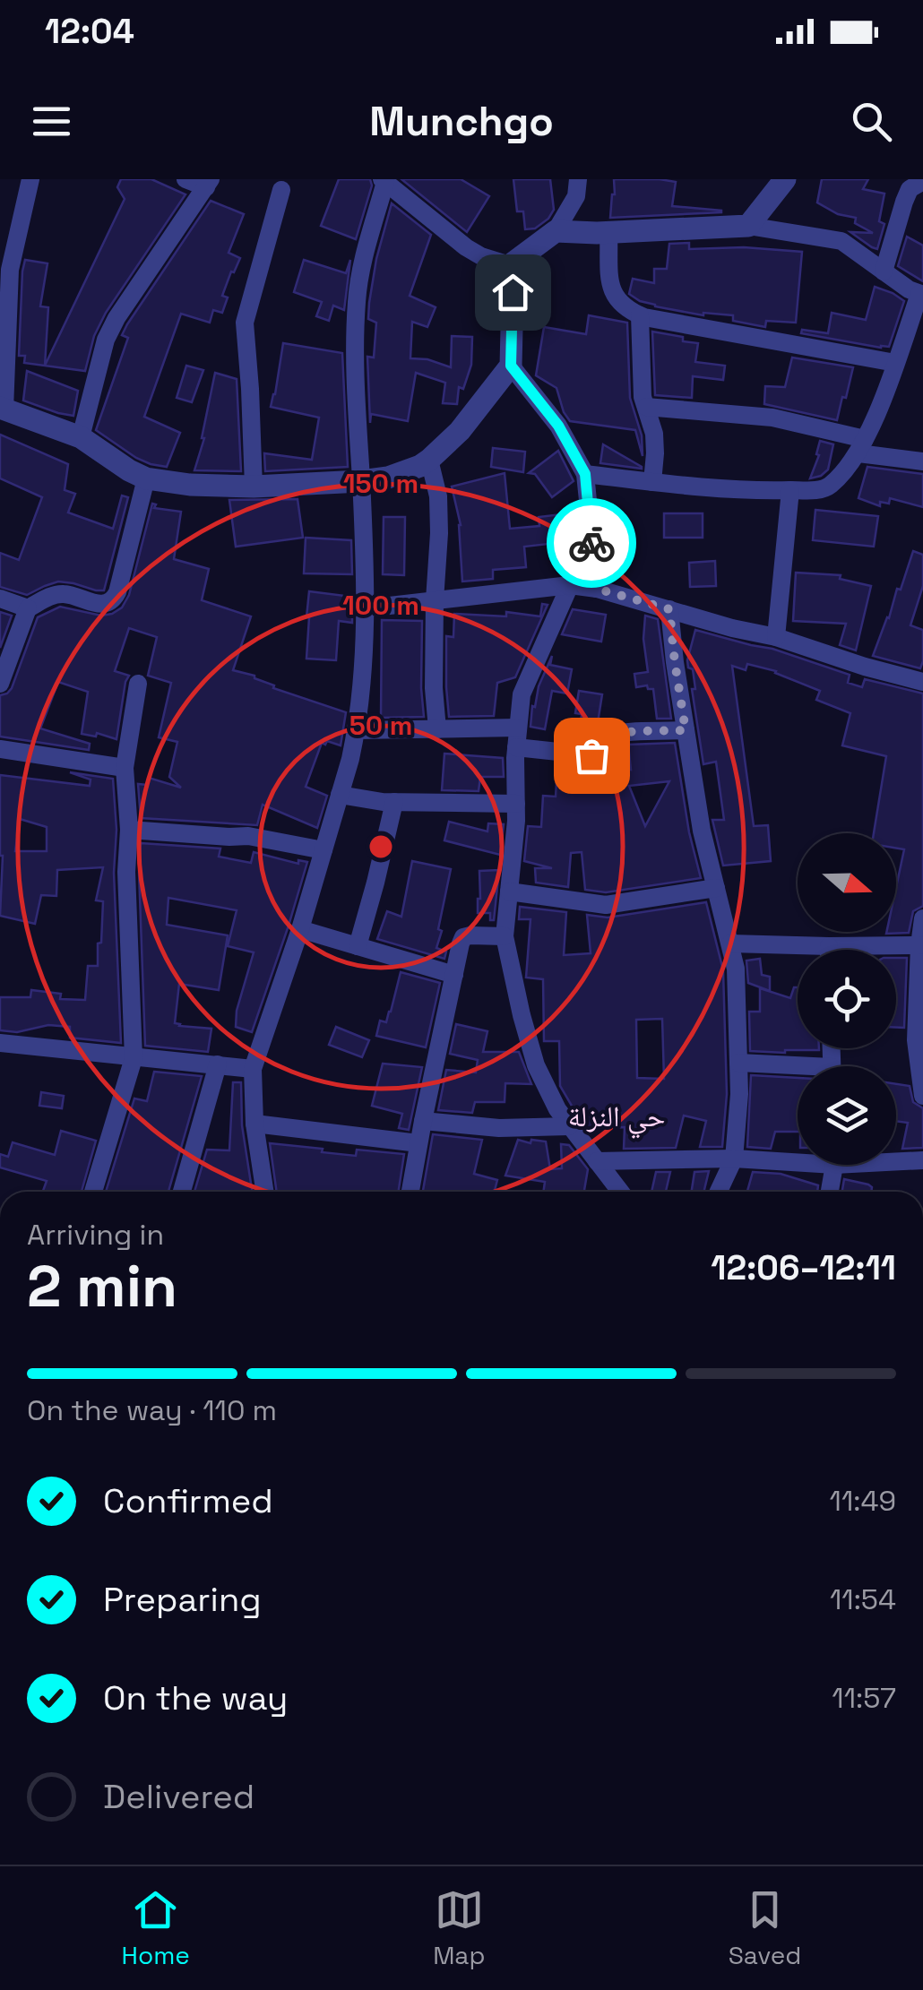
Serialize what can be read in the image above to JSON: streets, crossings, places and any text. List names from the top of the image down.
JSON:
{
  "districts": ["حي النزلة"],
  "north": "right",
  "page": {
    "status": "12:04",
    "header": "Munchgo",
    "heading": ["2 min", "Arriving in", "12:06–12:11"],
    "bar": "On the way · 110 m",
    "list": [
      ["Confirmed", "11:49"],
      ["Preparing", "11:54"],
      ["On the way", "11:57"],
      "Delivered"
    ],
    "tabs": ["Home", "Map", "Saved"]
  },
  "rings": ["150 m", "100 m", "50 m"]
}
